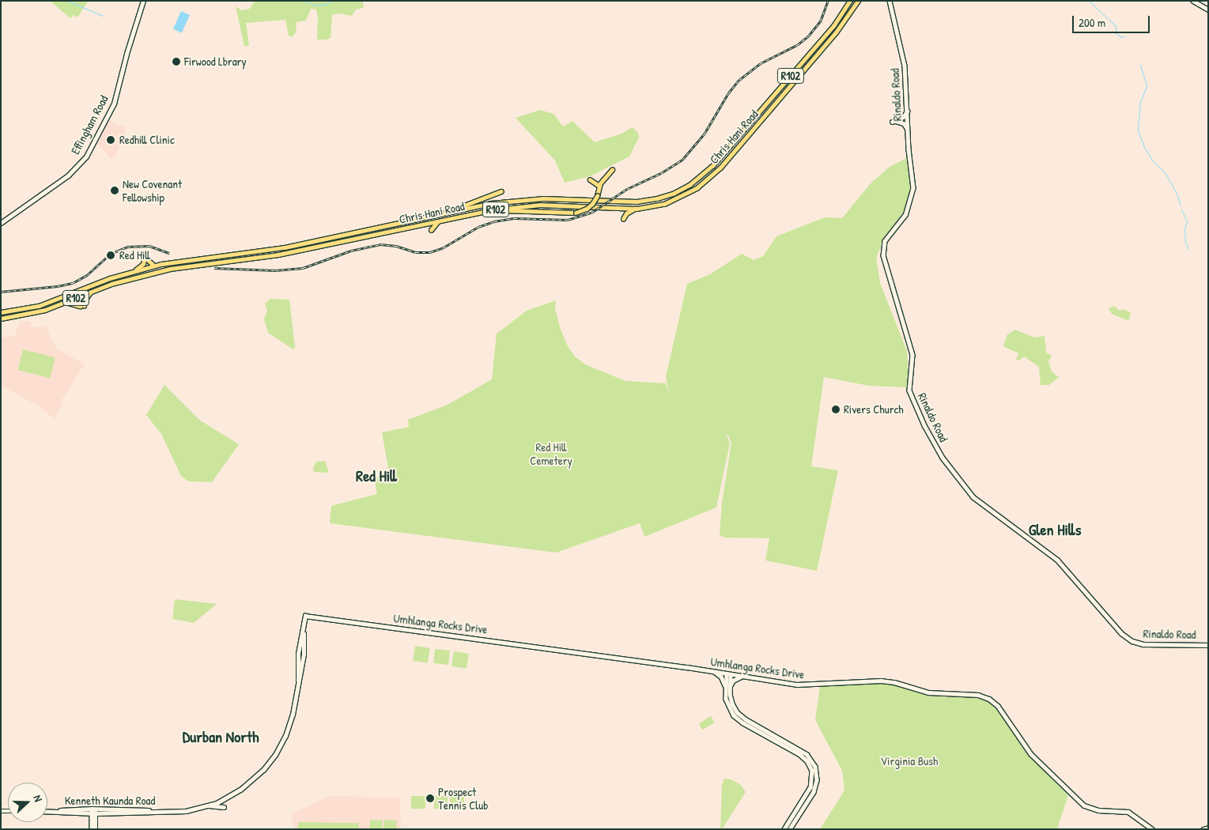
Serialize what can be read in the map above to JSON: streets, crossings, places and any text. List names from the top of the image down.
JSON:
{
  "streets": {
    "main road": [
      "R102",
      "Rinaldo Road",
      "Effingham Road",
      "Chris Hani Road",
      "Umhlanga Rocks Drive",
      "Kenneth Kaunda Road"
    ]
  },
  "crossings": [
    ["Umhlanga Rocks Drive", "Kenneth Kaunda Road"]
  ],
  "districts": ["Red Hill", "Glen Hills", "Durban North"],
  "parks": ["Red Hill Cemetery", "Virginia Bush"],
  "places": [
    "Firwood Lbrary",
    "Redhill Clinic",
    "New Covenant Fellowship",
    "Red Hill",
    "Rivers Church",
    "Prospect Tennis Club"
  ],
  "scale_bar": "200 m",
  "north": "right"
}
